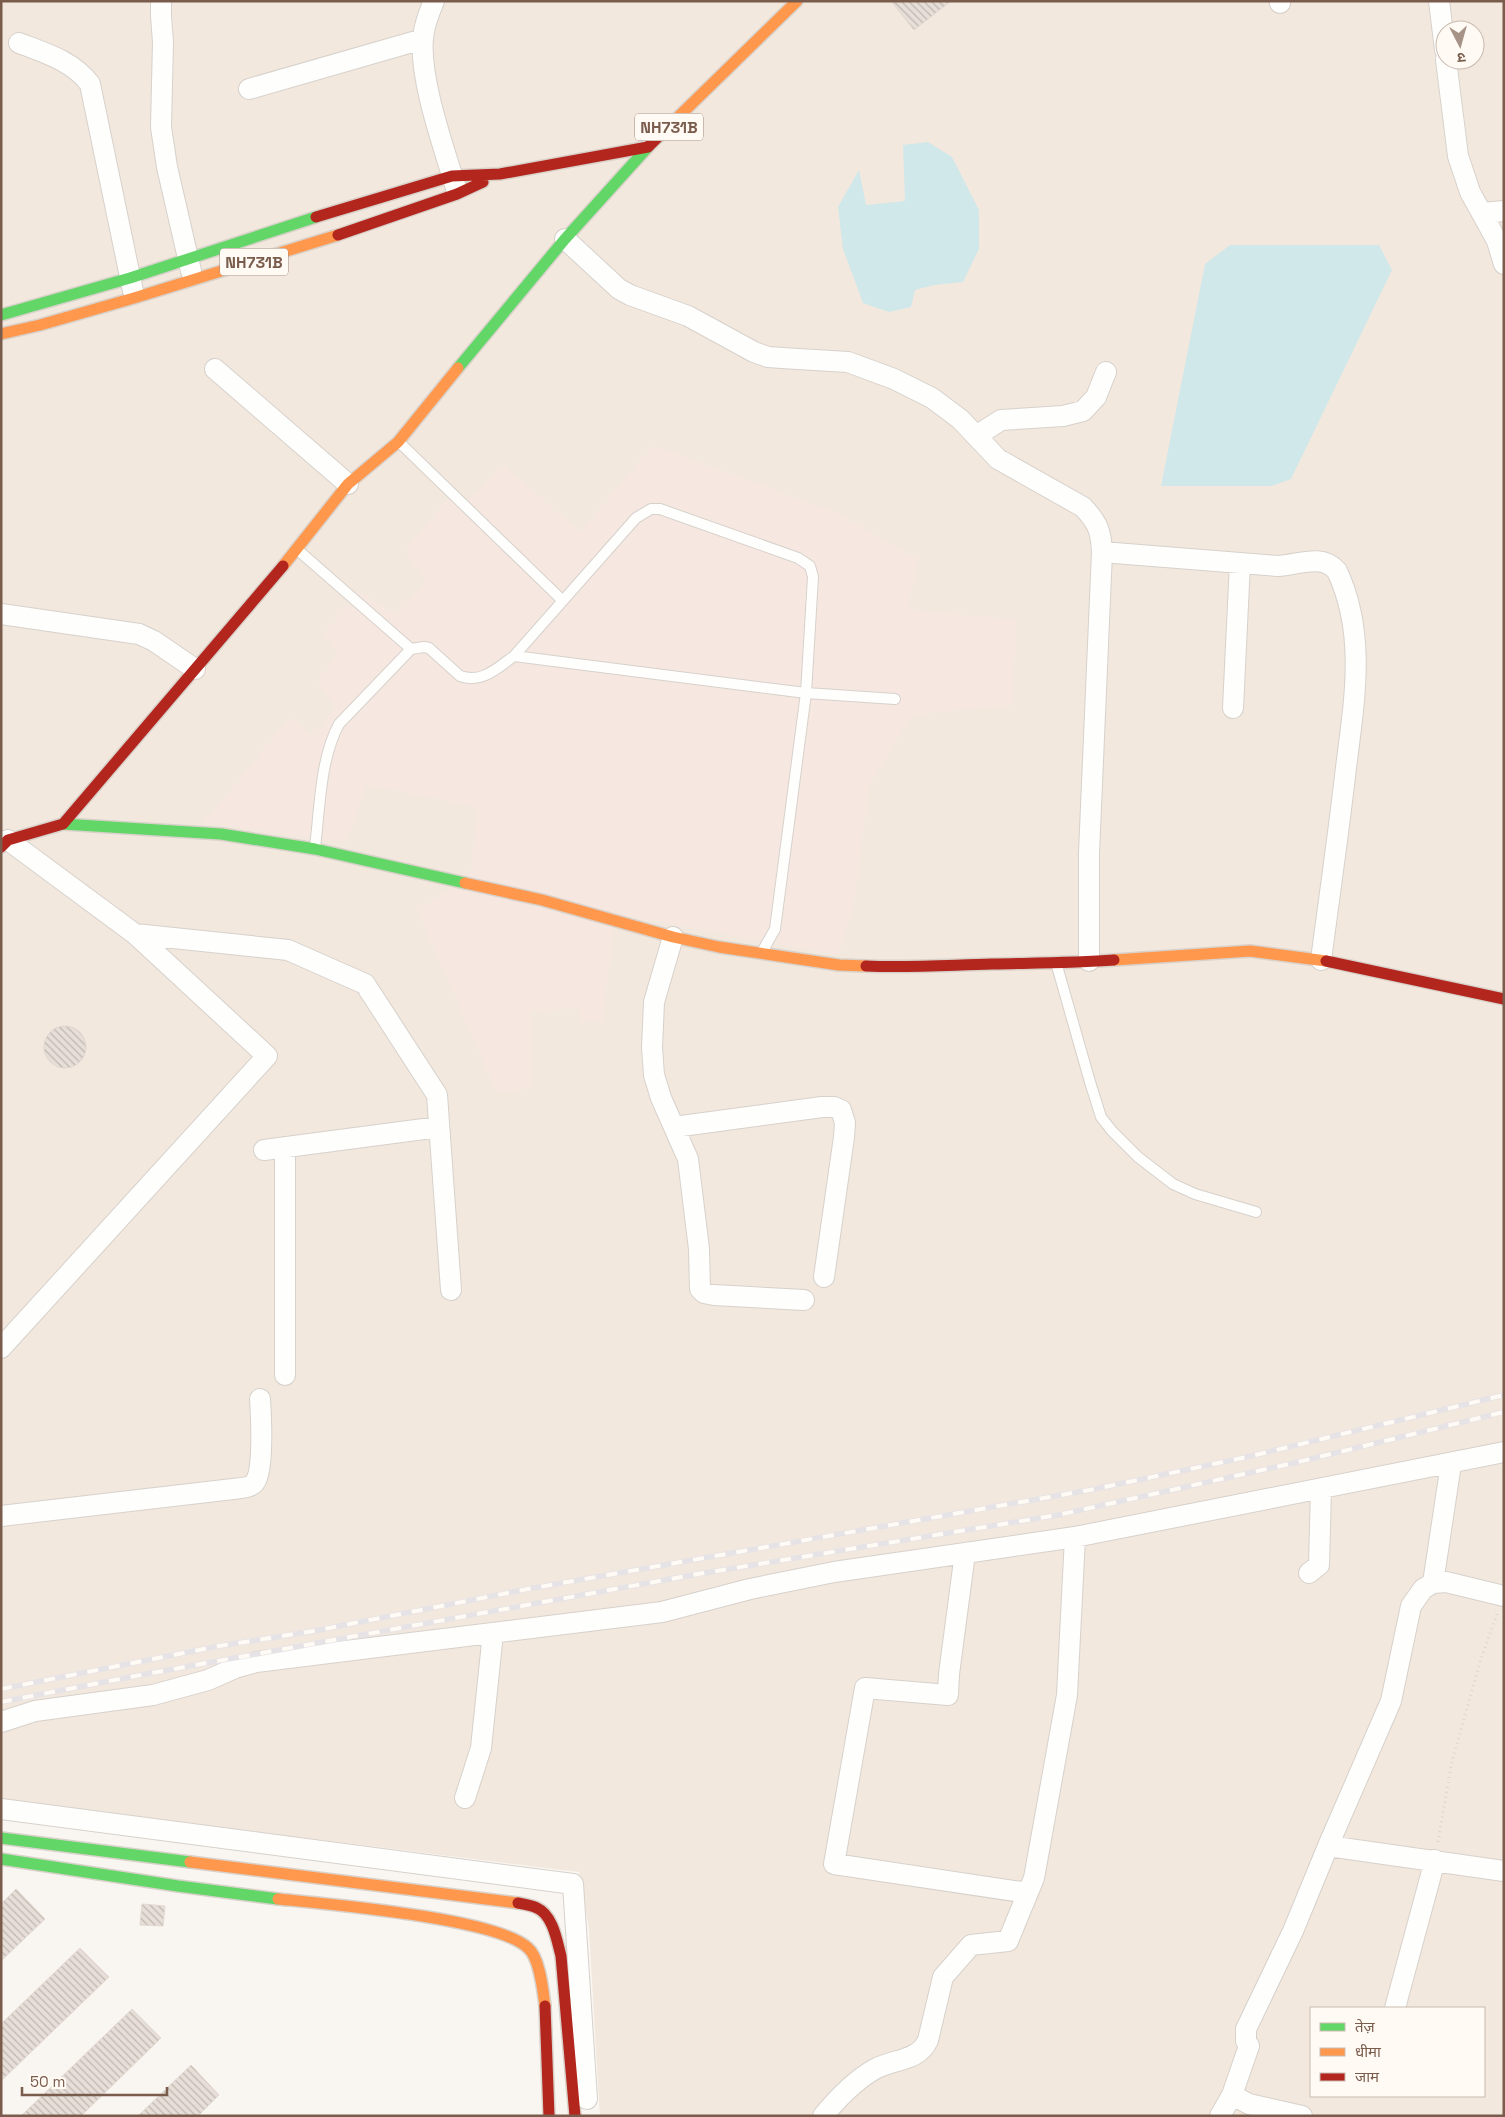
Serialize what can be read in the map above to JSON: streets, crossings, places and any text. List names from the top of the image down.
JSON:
{
  "streets": {
    "main road": ["NH731B"]
  },
  "legend": ["तेज़", "धीमा", "जाम"],
  "scale_bar": "50 m",
  "north": "bottom"
}
